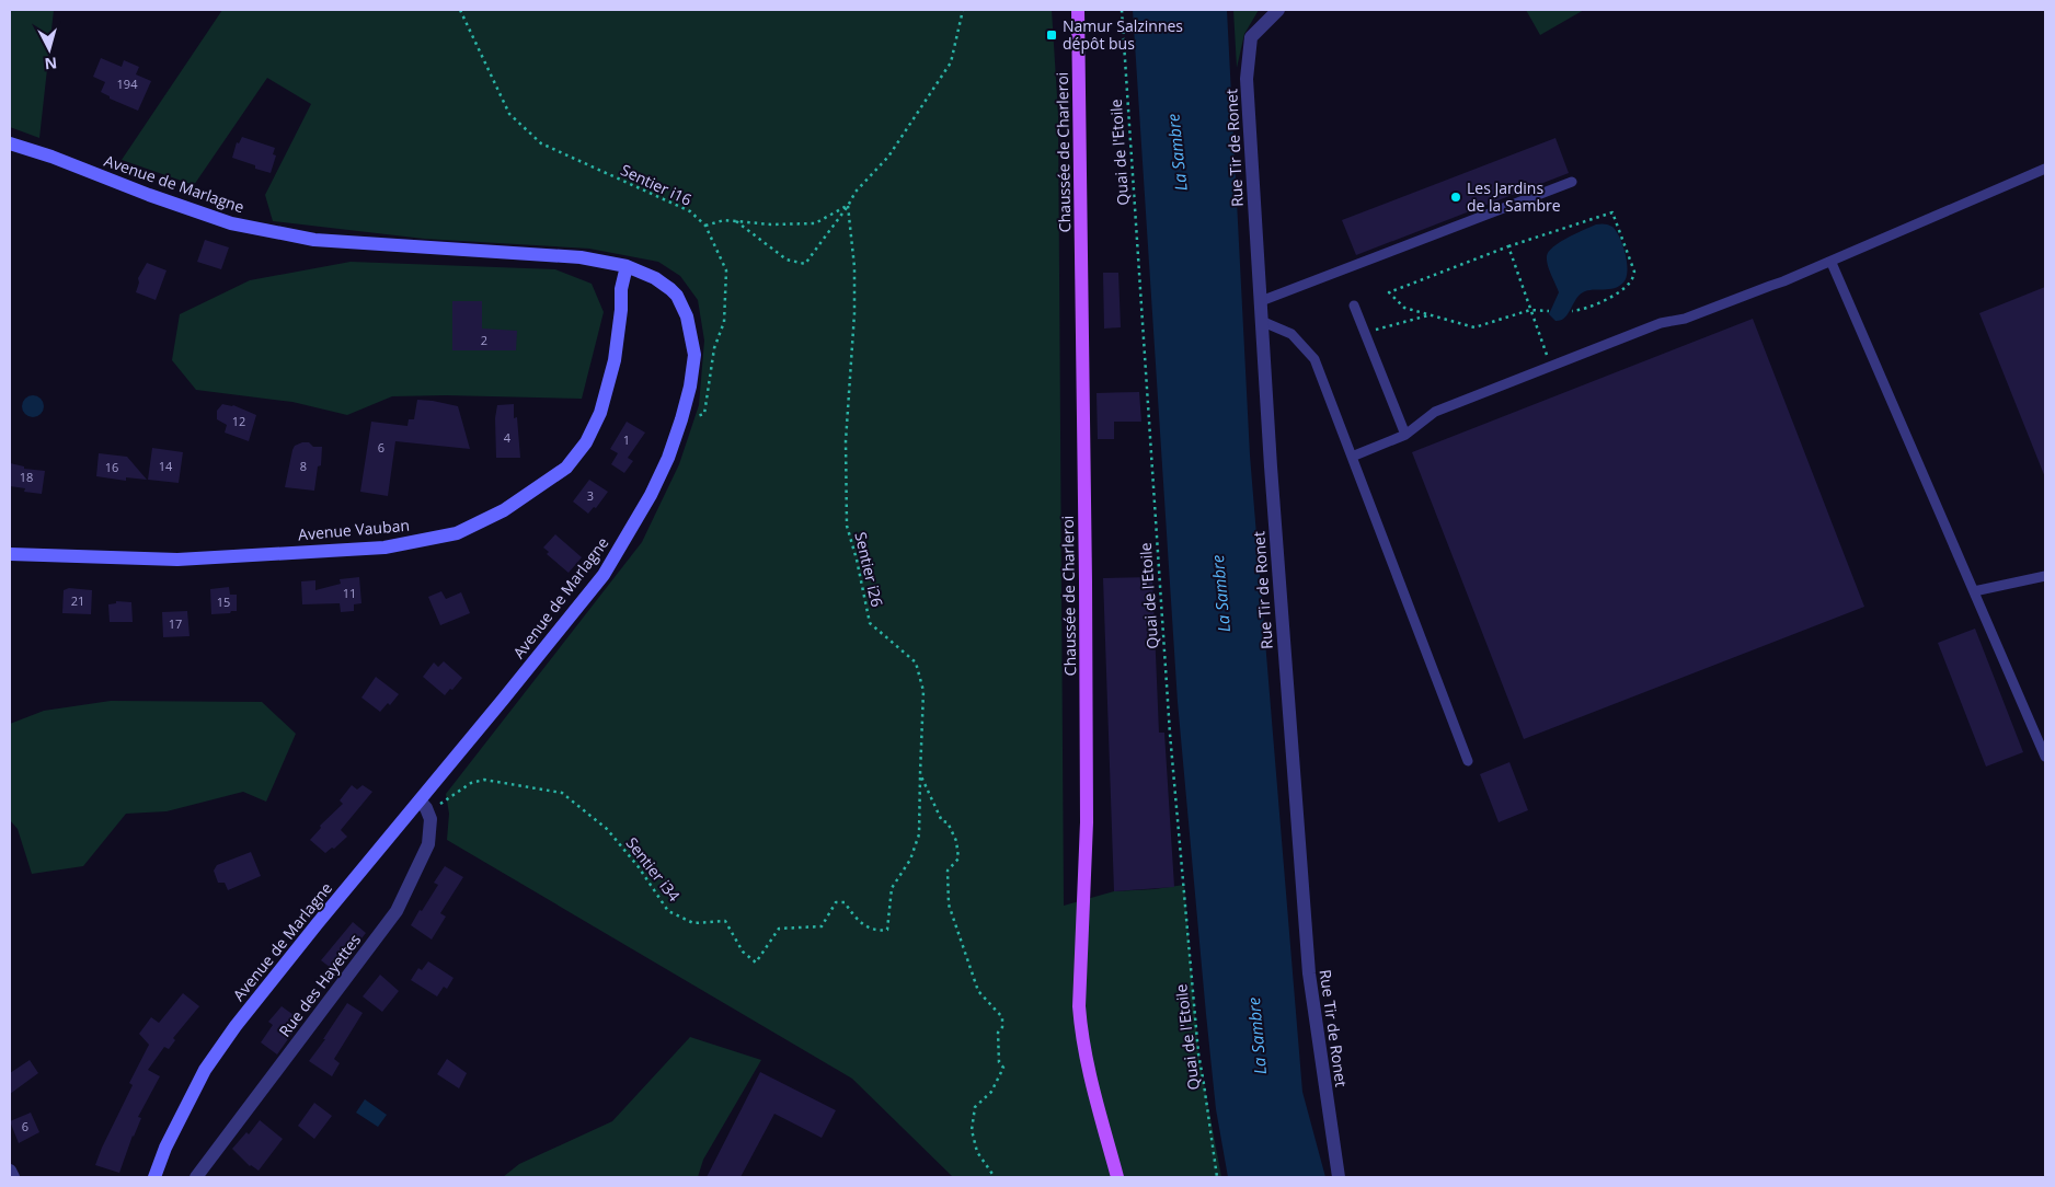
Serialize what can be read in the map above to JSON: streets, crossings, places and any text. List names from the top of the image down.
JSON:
{
  "streets": {
    "main road": ["Chaussée de Charleroi", "Avenue de Marlagne", "Avenue Vauban"],
    "street": ["Rue Tir de Ronet", "Rue des Hayettes"],
    "path": [
      "Quai de l'Etoile",
      "Sentier i16",
      "Sentier i26",
      "Sentier i34"
    ]
  },
  "crossings": [
    ["Avenue de Marlagne", "Sentier i16"],
    ["Avenue de Marlagne", "Avenue Vauban"],
    ["Avenue de Marlagne", "Sentier i34"],
    ["Avenue de Marlagne", "Rue des Hayettes"],
    ["Sentier i26", "Sentier i34"],
    ["Sentier i34", "Rue des Hayettes"]
  ],
  "water": ["La Sambre"],
  "places": {
    "transit": ["Namur Salzinnes dépôt bus"],
    "other": ["Les Jardins de la Sambre"]
  },
  "house_numbers": [
    "194",
    "2",
    "12",
    "4",
    "1",
    "6",
    "14",
    "8",
    "16",
    "18",
    "3",
    "11",
    "21",
    "15",
    "17",
    "6"
  ],
  "north": "bottom"
}
